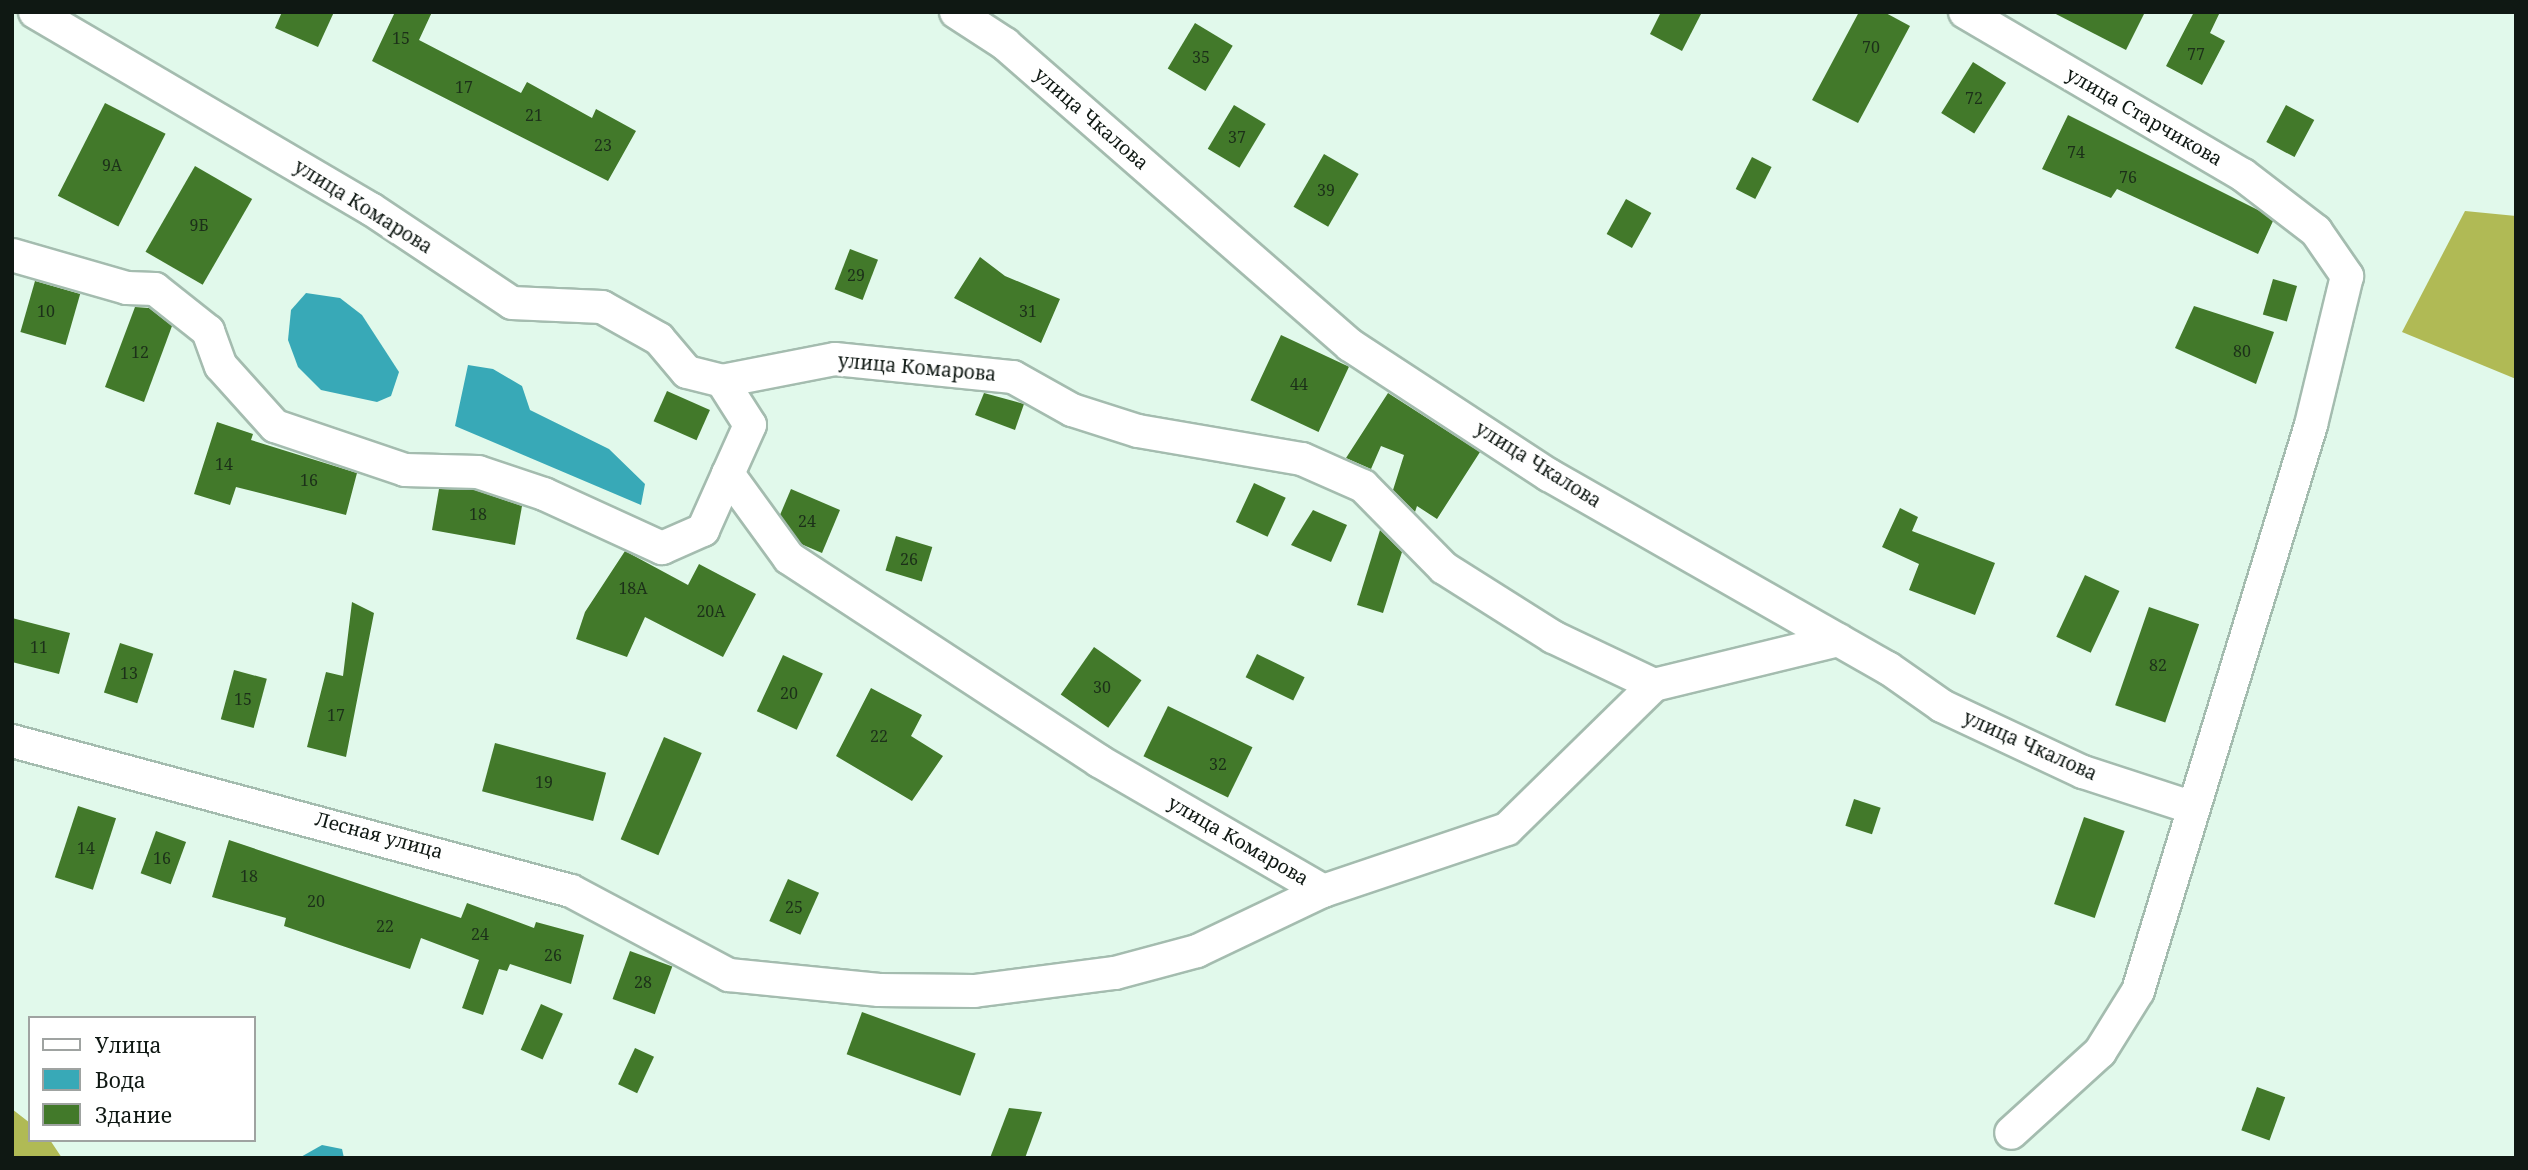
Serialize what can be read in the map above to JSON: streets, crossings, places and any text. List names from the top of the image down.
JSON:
{
  "streets": {
    "street": [
      "улица Старчикова",
      "улица Чкалова",
      "улица Комарова",
      "Лесная улица"
    ]
  },
  "crossings": [
    ["улица Старчикова", "улица Чкалова"],
    ["улица Комарова", "Лесная улица"]
  ],
  "house_numbers": [
    "15",
    "70",
    "77",
    "35",
    "17",
    "72",
    "21",
    "37",
    "23",
    "74",
    "9А",
    "76",
    "39",
    "9Б",
    "29",
    "10",
    "31",
    "80",
    "12",
    "44",
    "14",
    "16",
    "18",
    "24",
    "26",
    "18А",
    "20А",
    "11",
    "82",
    "13",
    "30",
    "20",
    "15",
    "17",
    "22",
    "32",
    "19",
    "14",
    "16",
    "18",
    "20",
    "25",
    "22",
    "24",
    "26",
    "28"
  ],
  "legend": ["Улица", "Вода", "Здание"]
}
